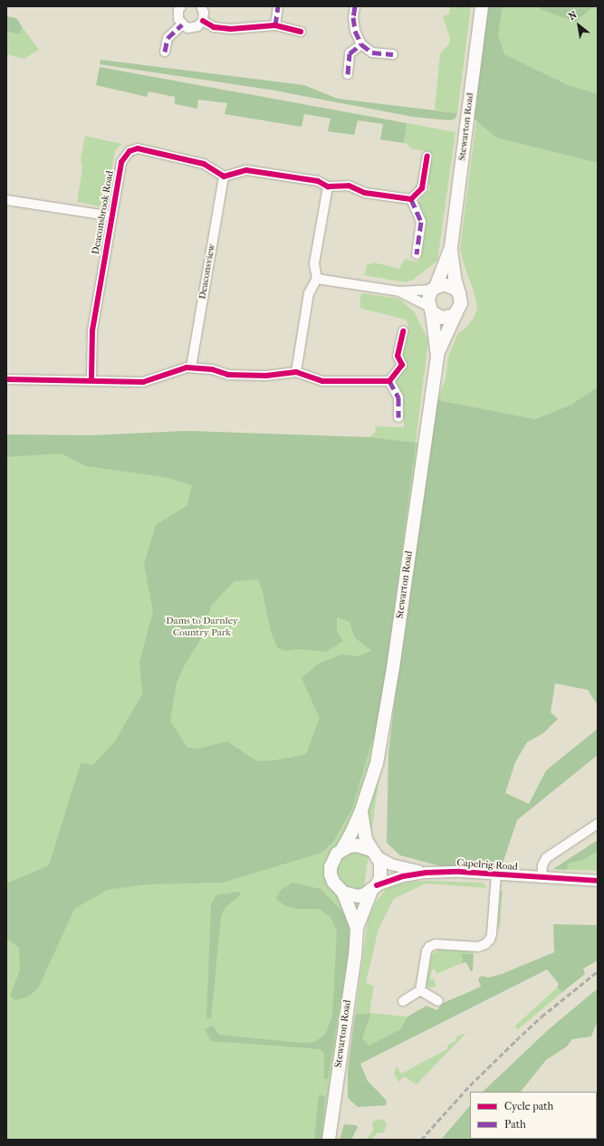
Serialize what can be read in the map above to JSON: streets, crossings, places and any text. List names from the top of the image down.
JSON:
{
  "streets": {
    "main road": ["Stewarton Road"],
    "street": ["Deaconsbrook Road", "Deaconsview", "Capelrig Road"]
  },
  "crossings": [
    ["Stewarton Road", "Capelrig Road"],
    ["Deaconsbrook Road", "Deaconsview"]
  ],
  "parks": ["Dams to Darnley Country Park"],
  "legend": ["Cycle path", "Path"],
  "north": "top left"
}
